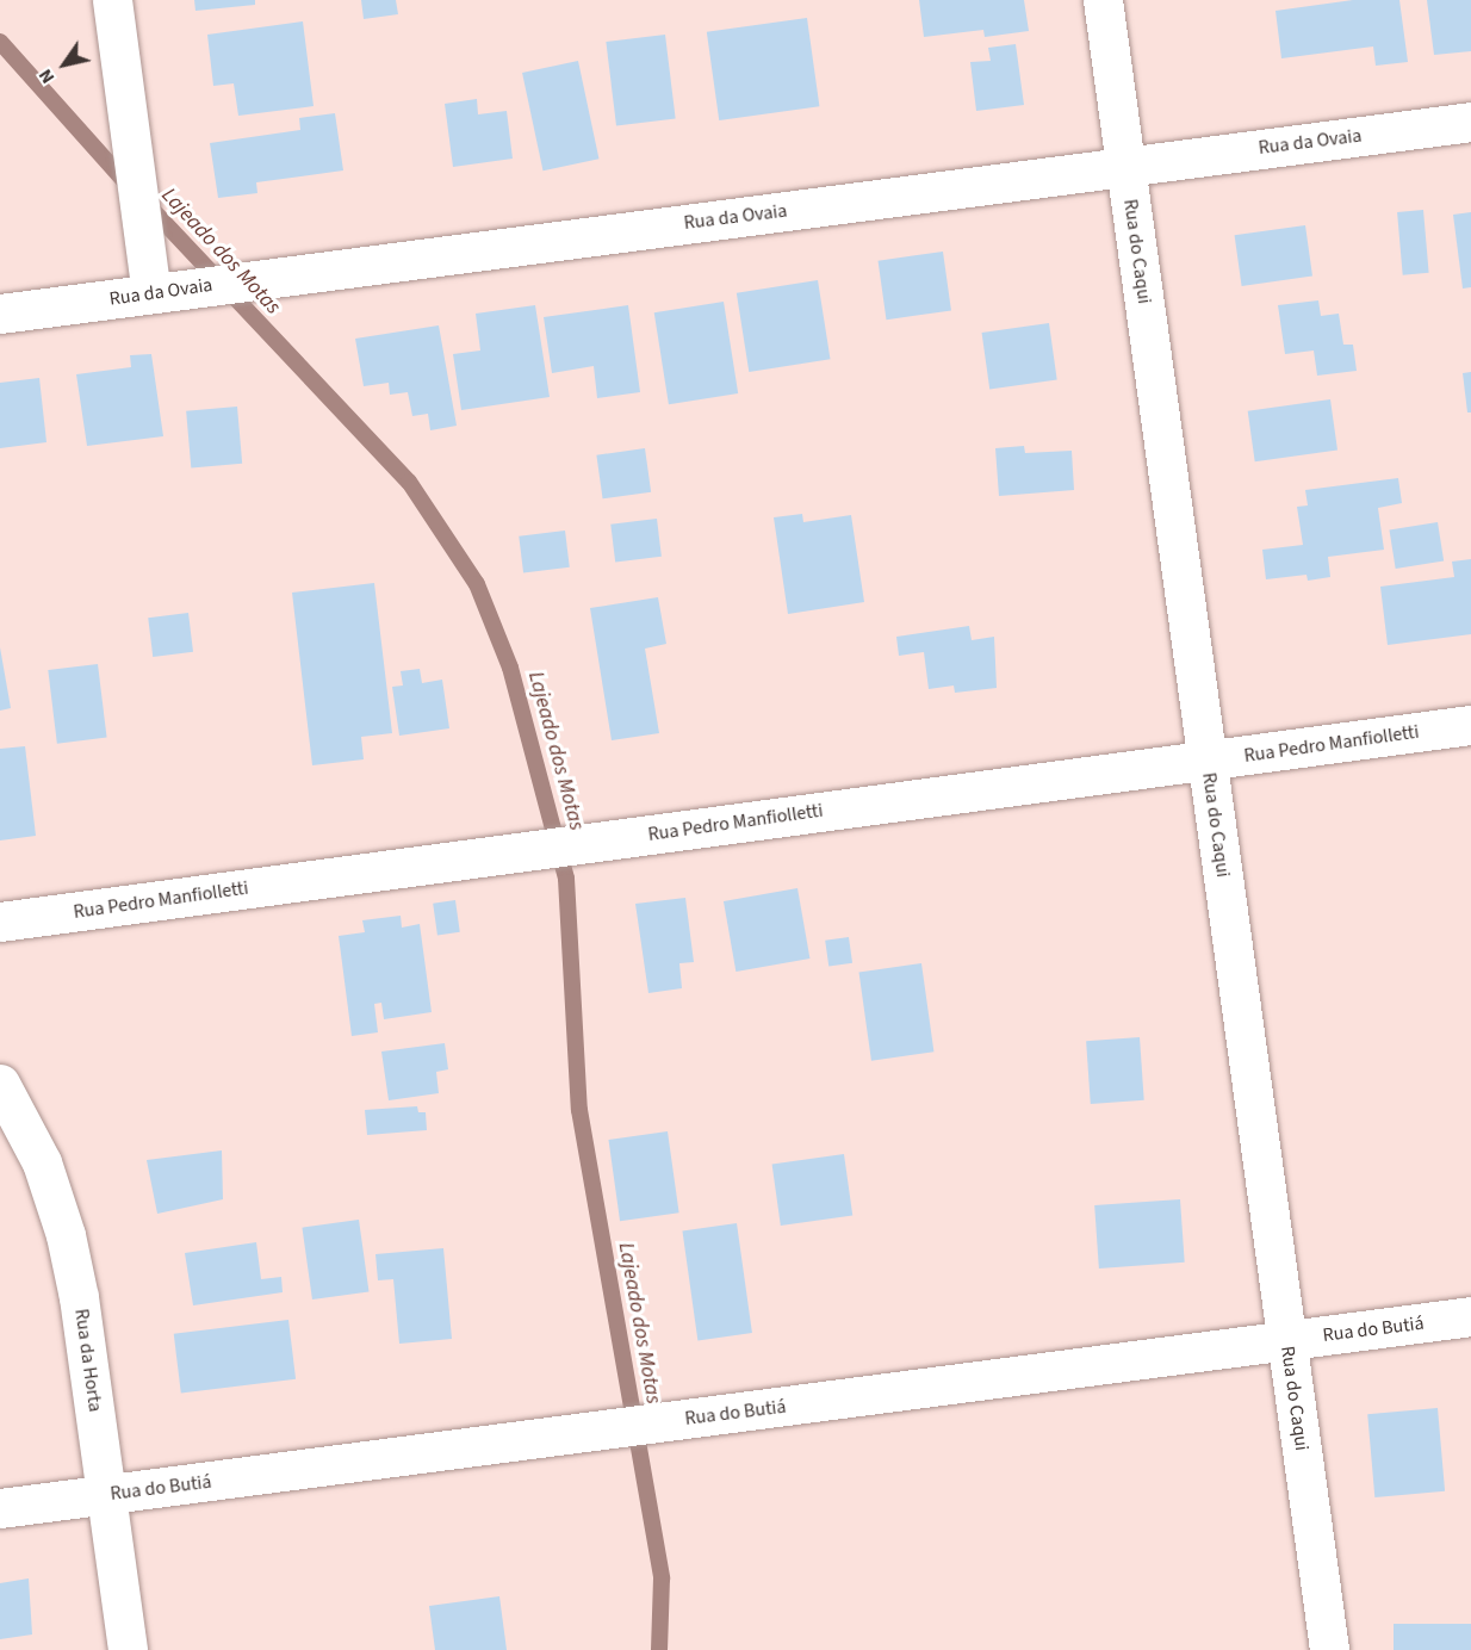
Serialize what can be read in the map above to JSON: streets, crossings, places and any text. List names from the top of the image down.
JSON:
{
  "streets": {
    "street": [
      "Rua da Ovaia",
      "Rua do Caqui",
      "Rua Pedro Manfiolletti",
      "Rua do Butiá",
      "Rua da Horta"
    ]
  },
  "crossings": [
    ["Rua da Ovaia", "Rua do Caqui"],
    ["Rua do Caqui", "Rua Pedro Manfiolletti"],
    ["Rua do Caqui", "Rua do Butiá"],
    ["Rua do Butiá", "Rua da Horta"]
  ],
  "water": ["Lajeado dos Motas"],
  "north": "bottom left"
}
